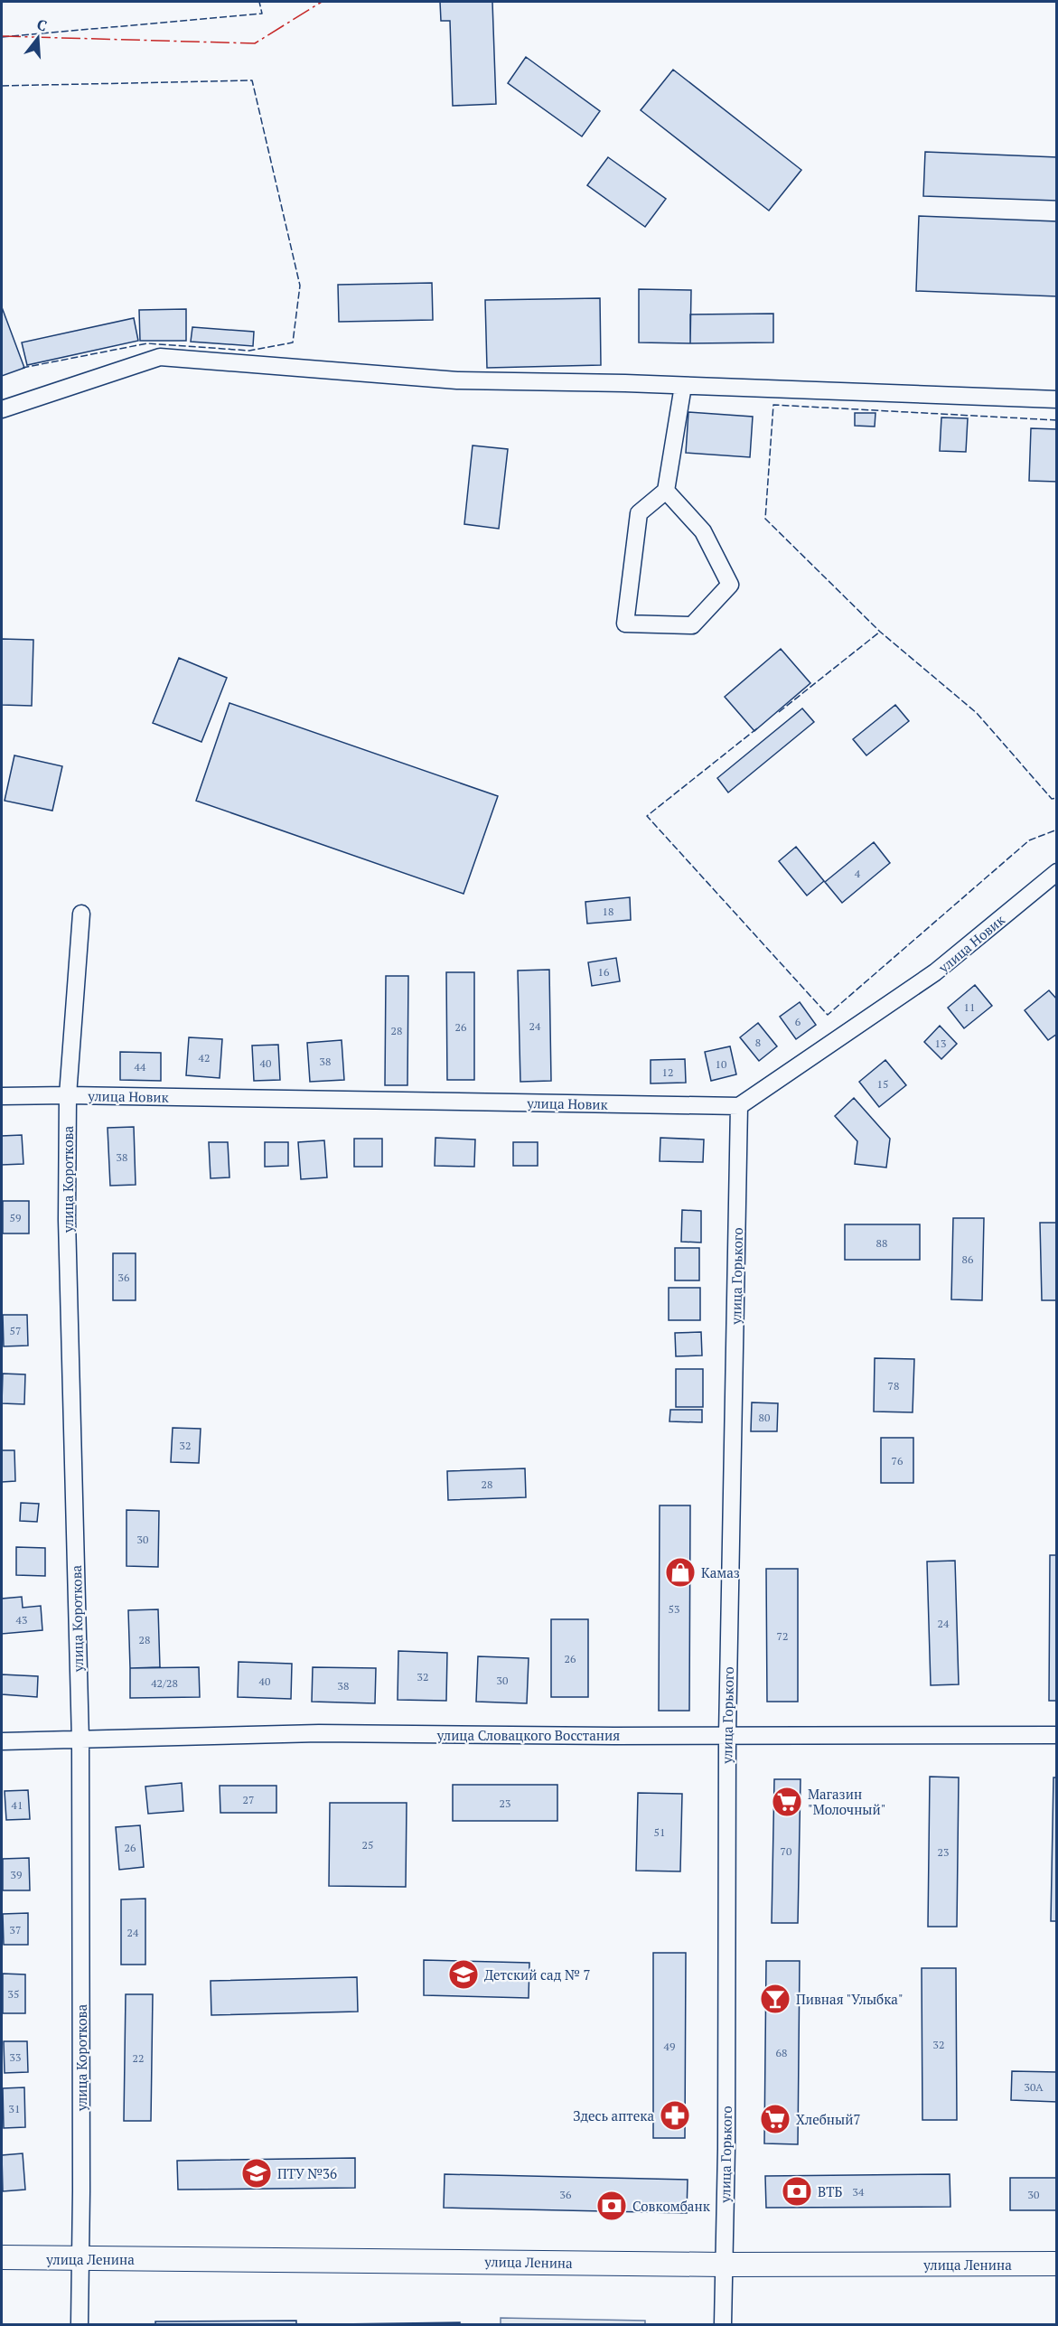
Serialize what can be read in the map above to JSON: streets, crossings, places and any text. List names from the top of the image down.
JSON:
{
  "streets": {
    "main road": ["улица Ленина"],
    "street": [
      "улица Новик",
      "улица Короткова",
      "улица Горького",
      "улица Словацкого Восстания"
    ]
  },
  "crossings": [
    ["улица Новик", "улица Короткова"],
    ["улица Новик", "улица Горького"],
    ["улица Короткова", "улица Словацкого Восстания"],
    ["улица Короткова", "улица Ленина"],
    ["улица Горького", "улица Словацкого Восстания"],
    ["улица Горького", "улица Ленина"]
  ],
  "places": {
    "shop": ["Камаз"],
    "supermarket": ["Магазин \"Молочный\"", "Хлебный7"],
    "school or university": ["Детский сад № 7", "ПТУ №36"],
    "bar": ["Пивная \"Улыбка\""],
    "pharmacy": ["Здесь аптека"],
    "bank": ["ВТБ", "Совкомбанк"]
  },
  "house_numbers": [
    "4",
    "18",
    "16",
    "11",
    "6",
    "24",
    "26",
    "28",
    "8",
    "13",
    "42",
    "38",
    "40",
    "10",
    "44",
    "12",
    "15",
    "38",
    "59",
    "88",
    "86",
    "36",
    "57",
    "78",
    "80",
    "32",
    "76",
    "28",
    "30",
    "53",
    "43",
    "24",
    "72",
    "28",
    "26",
    "32",
    "30",
    "40",
    "42/28",
    "38",
    "27",
    "23",
    "41",
    "51",
    "25",
    "26",
    "70",
    "23",
    "39",
    "37",
    "24",
    "35",
    "32",
    "49",
    "68",
    "33",
    "22",
    "30А",
    "31",
    "34",
    "36",
    "30"
  ],
  "north": "top"
}
